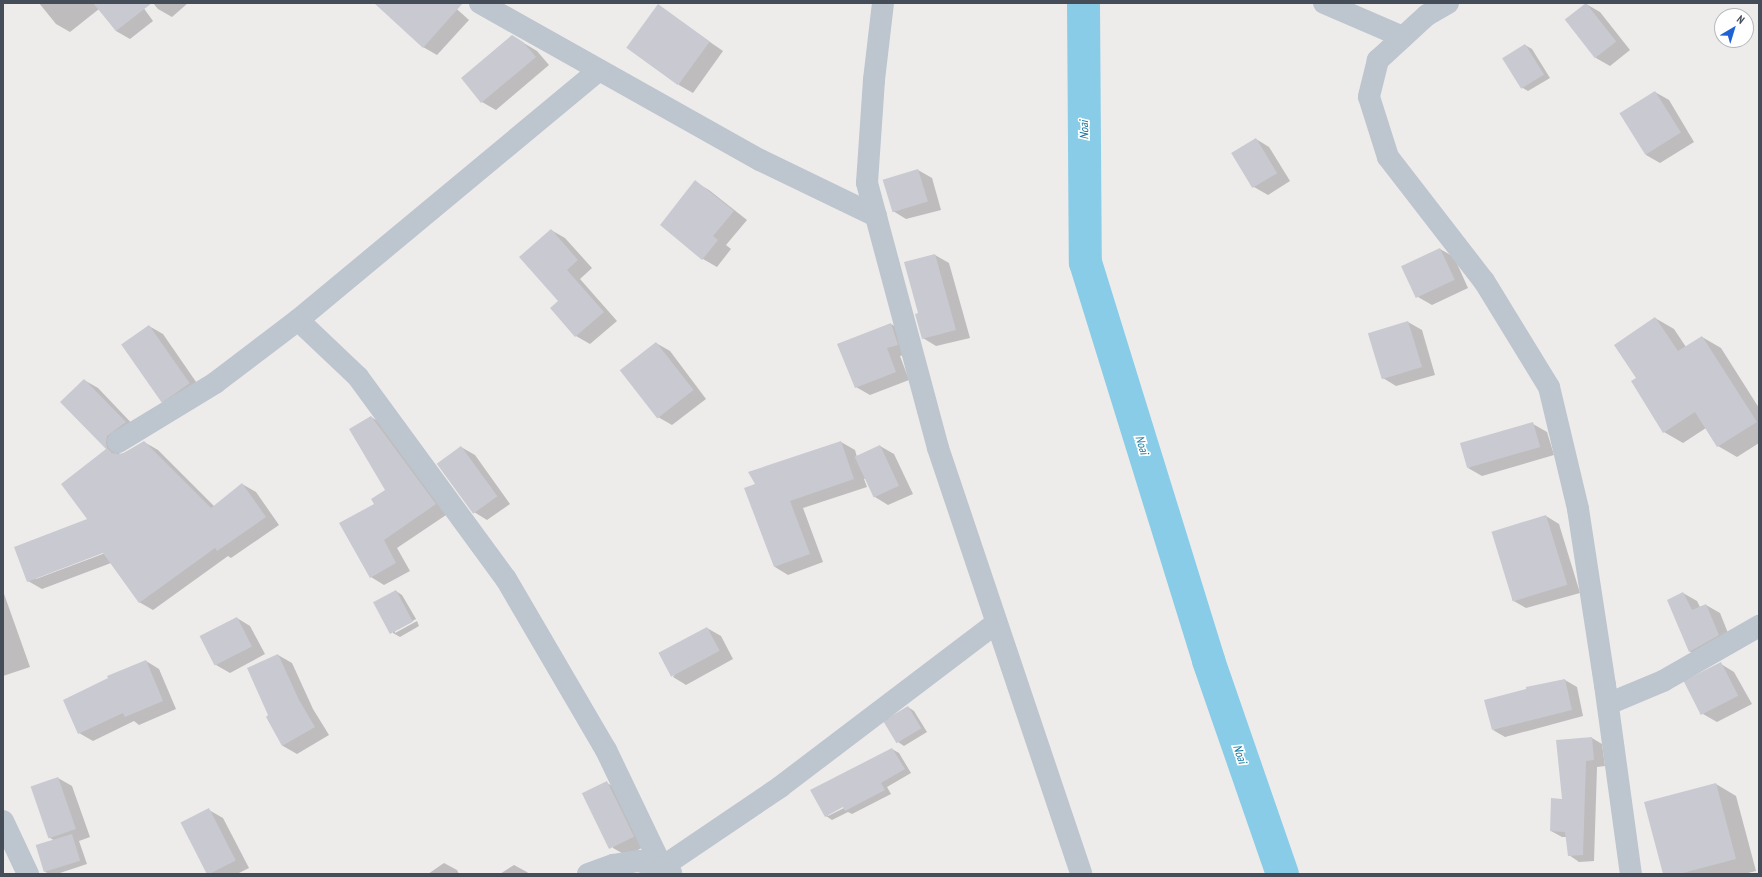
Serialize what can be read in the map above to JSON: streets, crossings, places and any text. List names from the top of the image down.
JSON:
{
  "water": ["Noai"],
  "north": "top right"
}
